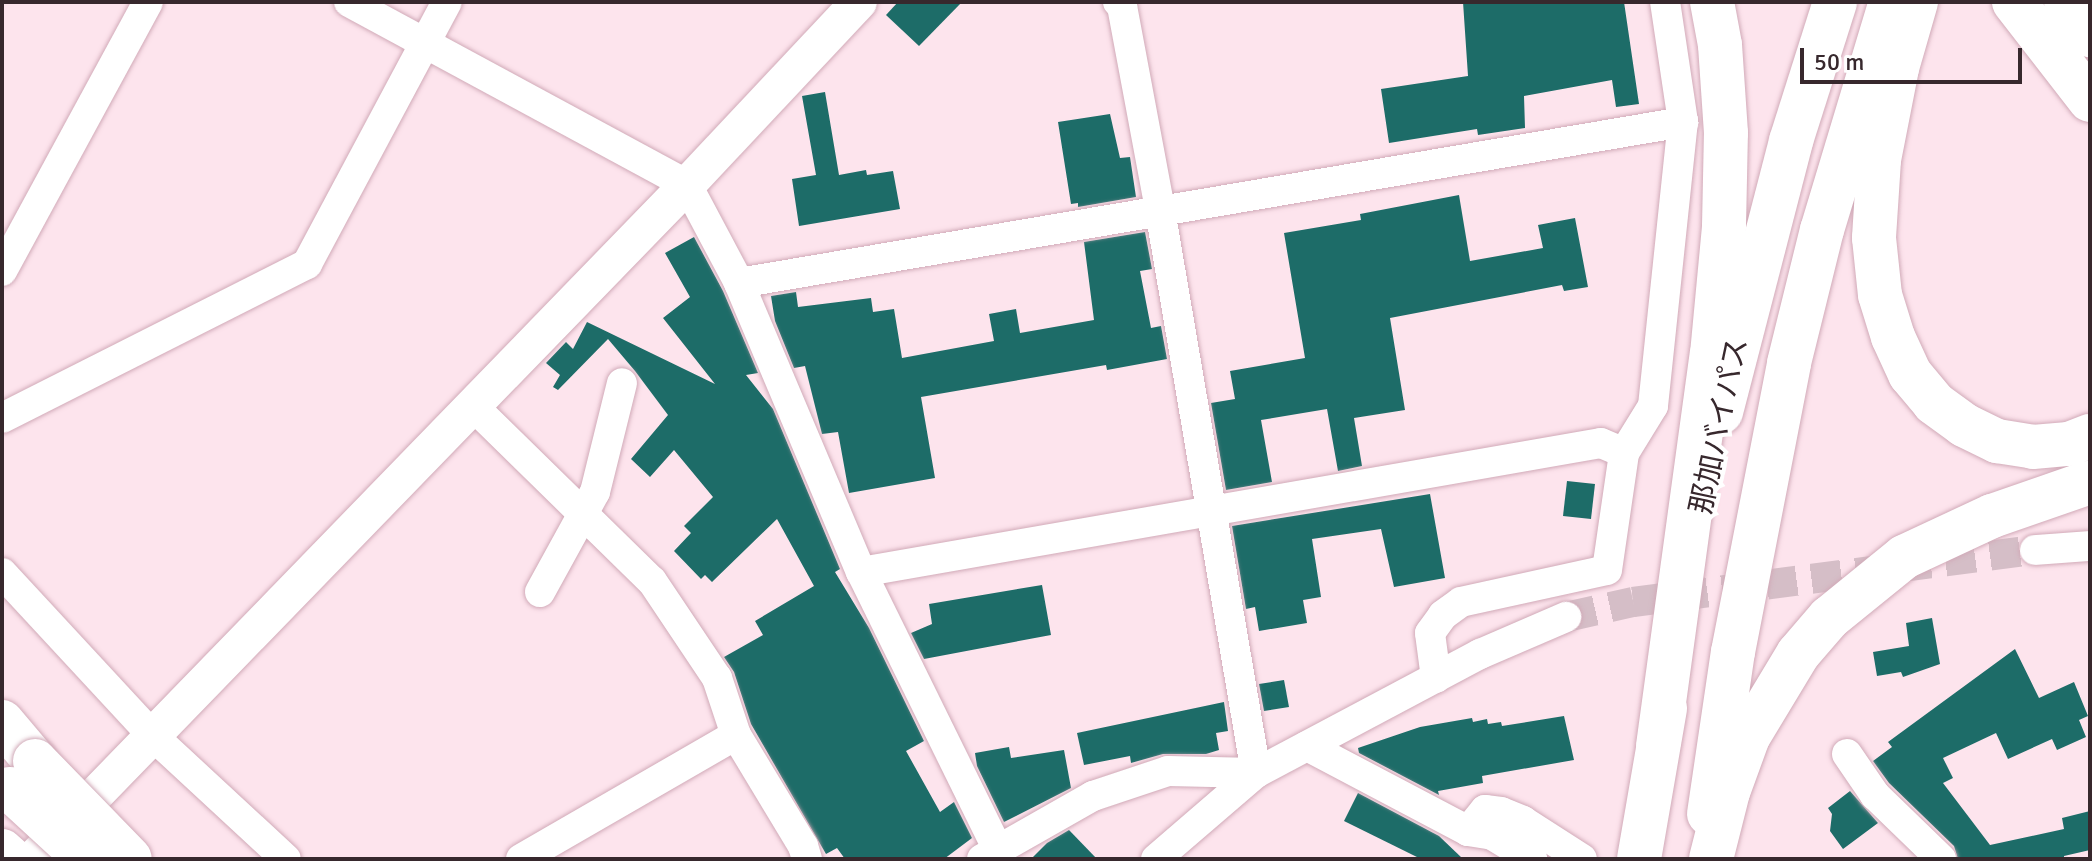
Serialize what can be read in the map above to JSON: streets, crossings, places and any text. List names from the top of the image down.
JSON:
{
  "streets": {
    "highway": ["那加バイパス"]
  },
  "scale_bar": "50 m"
}
